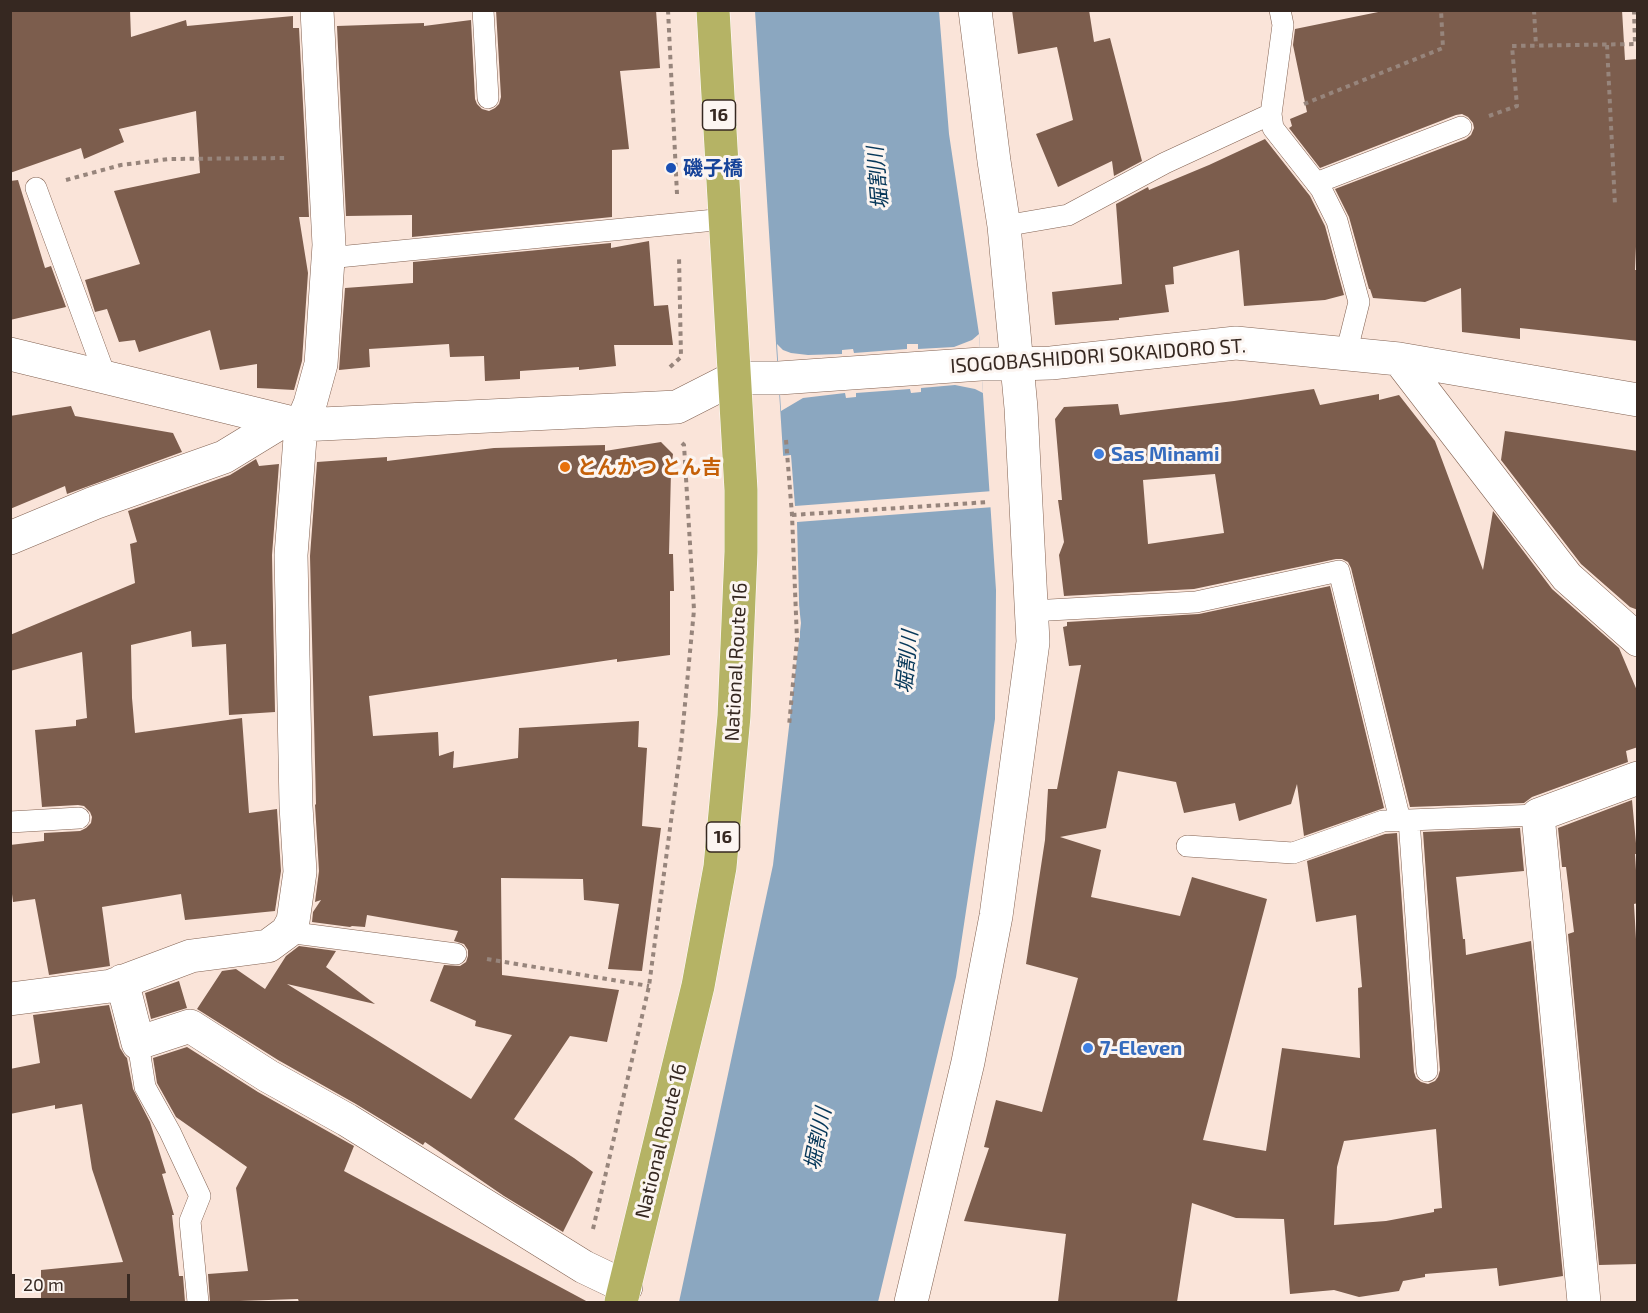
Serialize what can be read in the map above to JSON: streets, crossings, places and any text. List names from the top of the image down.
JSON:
{
  "streets": {
    "highway": ["16", "National Route 16"],
    "street": ["ISOGOBASHIDORI SOKAIDORO ST."]
  },
  "crossings": [
    ["ISOGOBASHIDORI SOKAIDORO ST.", "National Route 16"]
  ],
  "water": ["堀割川"],
  "places": [
    "磯子橋",
    "Sas Minami",
    "とんかつ とん吉",
    "7-Eleven"
  ],
  "scale_bar": "20 m"
}
